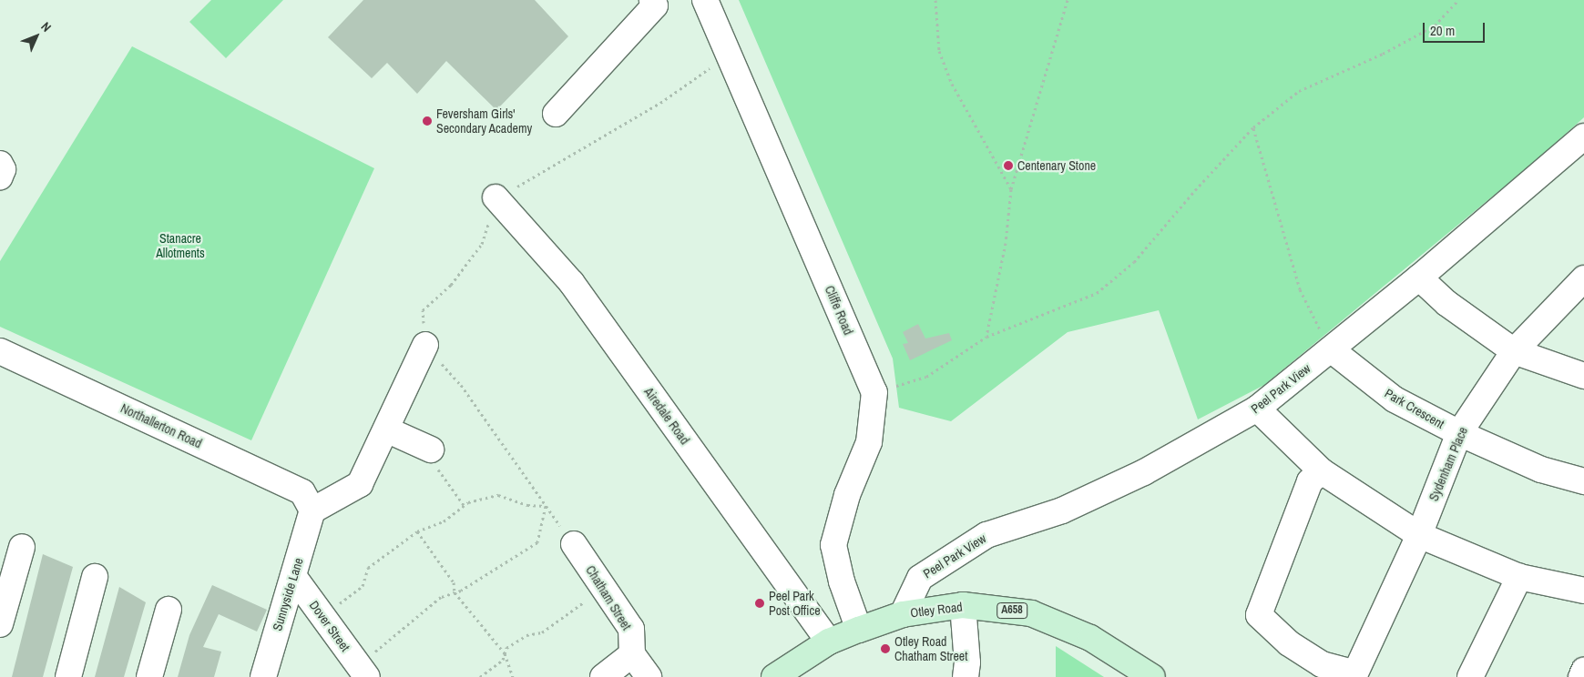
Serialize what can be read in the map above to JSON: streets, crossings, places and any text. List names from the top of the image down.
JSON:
{
  "streets": {
    "main road": ["Otley Road", "A658"],
    "street": [
      "Cliffe Road",
      "Peel Park View",
      "Park Crescent",
      "Airedale Road",
      "Northallerton Road",
      "Sydenham Place",
      "Sunnyside Lane",
      "Chatham Street",
      "Dover Street"
    ]
  },
  "crossings": [
    ["Cliffe Road", "Otley Road"],
    ["Peel Park View", "Park Crescent"],
    ["Peel Park View", "Otley Road"],
    ["Park Crescent", "Sydenham Place"],
    ["Airedale Road", "Otley Road"],
    ["Northallerton Road", "Sunnyside Lane"],
    ["Sunnyside Lane", "Dover Street"]
  ],
  "parks": ["Stanacre Allotments"],
  "places": [
    "Feversham Girls' Secondary Academy",
    "Centenary Stone",
    "Peel Park Post Office",
    "Otley Road Chatham Street"
  ],
  "scale_bar": "20 m",
  "north": "top right"
}
